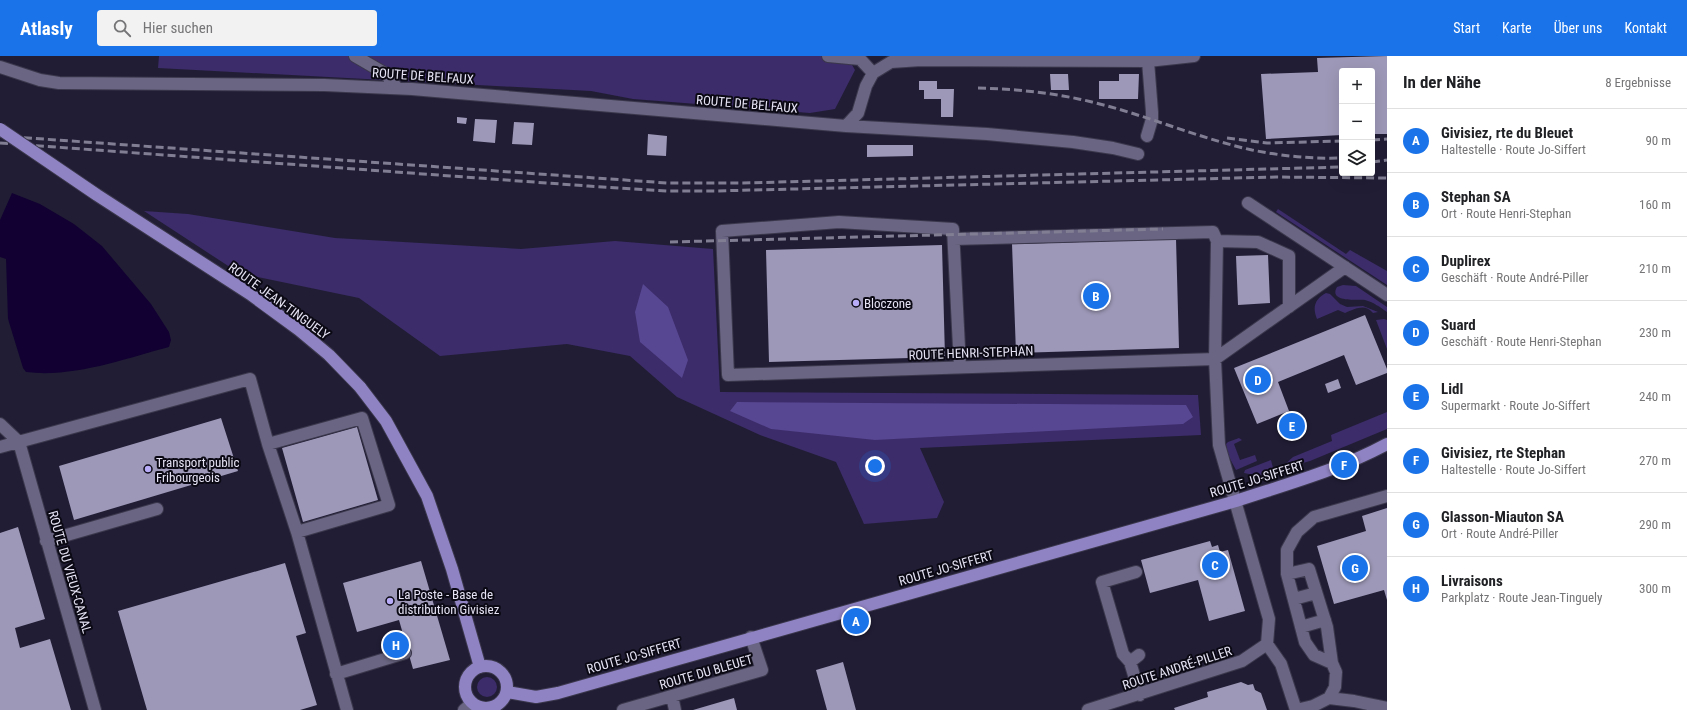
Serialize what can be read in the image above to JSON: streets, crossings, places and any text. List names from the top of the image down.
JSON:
{
  "streets": {
    "main road": ["ROUTE JEAN-TINGUELY", "ROUTE JO-SIFFERT"],
    "street": [
      "ROUTE DE BELFAUX",
      "ROUTE HENRI-STEPHAN",
      "ROUTE DU VIEUX-CANAL",
      "ROUTE ANDRÉ-PILLER",
      "ROUTE DU BLEUET"
    ]
  },
  "crossings": [
    ["ROUTE JEAN-TINGUELY", "ROUTE JO-SIFFERT"],
    ["ROUTE JO-SIFFERT", "ROUTE DU BLEUET"]
  ],
  "places": ["Bloczone", "Transport public Fribourgeois", "La Poste - Base de distribution Givisiez"],
  "page": {
    "header": "Atlasly",
    "search": "Hier suchen",
    "nav": [
      "Start",
      "Karte",
      "Über uns",
      "Kontakt"
    ],
    "heading": ["In der Nähe", "8 Ergebnisse"],
    "map_buttons": ["+", "−"],
    "list": [
      {
        "mark": "A",
        "name": "Givisiez, rte du Bleuet",
        "note": "Haltestelle · Route Jo-Siffert",
        "value": "90 m"
      },
      {
        "mark": "B",
        "name": "Stephan SA",
        "note": "Ort · Route Henri-Stephan",
        "value": "160 m"
      },
      {
        "mark": "C",
        "name": "Duplirex",
        "note": "Geschäft · Route André-Piller",
        "value": "210 m"
      },
      {
        "mark": "D",
        "name": "Suard",
        "note": "Geschäft · Route Henri-Stephan",
        "value": "230 m"
      },
      {
        "mark": "E",
        "name": "Lidl",
        "note": "Supermarkt · Route Jo-Siffert",
        "value": "240 m"
      },
      {
        "mark": "F",
        "name": "Givisiez, rte Stephan",
        "note": "Haltestelle · Route Jo-Siffert",
        "value": "270 m"
      },
      {
        "mark": "G",
        "name": "Glasson-Miauton SA",
        "note": "Ort · Route André-Piller",
        "value": "290 m"
      },
      {
        "mark": "H",
        "name": "Livraisons",
        "note": "Parkplatz · Route Jean-Tinguely",
        "value": "300 m"
      }
    ],
    "pins": [
      "B",
      "D",
      "E",
      "F",
      "C",
      "G",
      "A",
      "H"
    ]
  }
}
